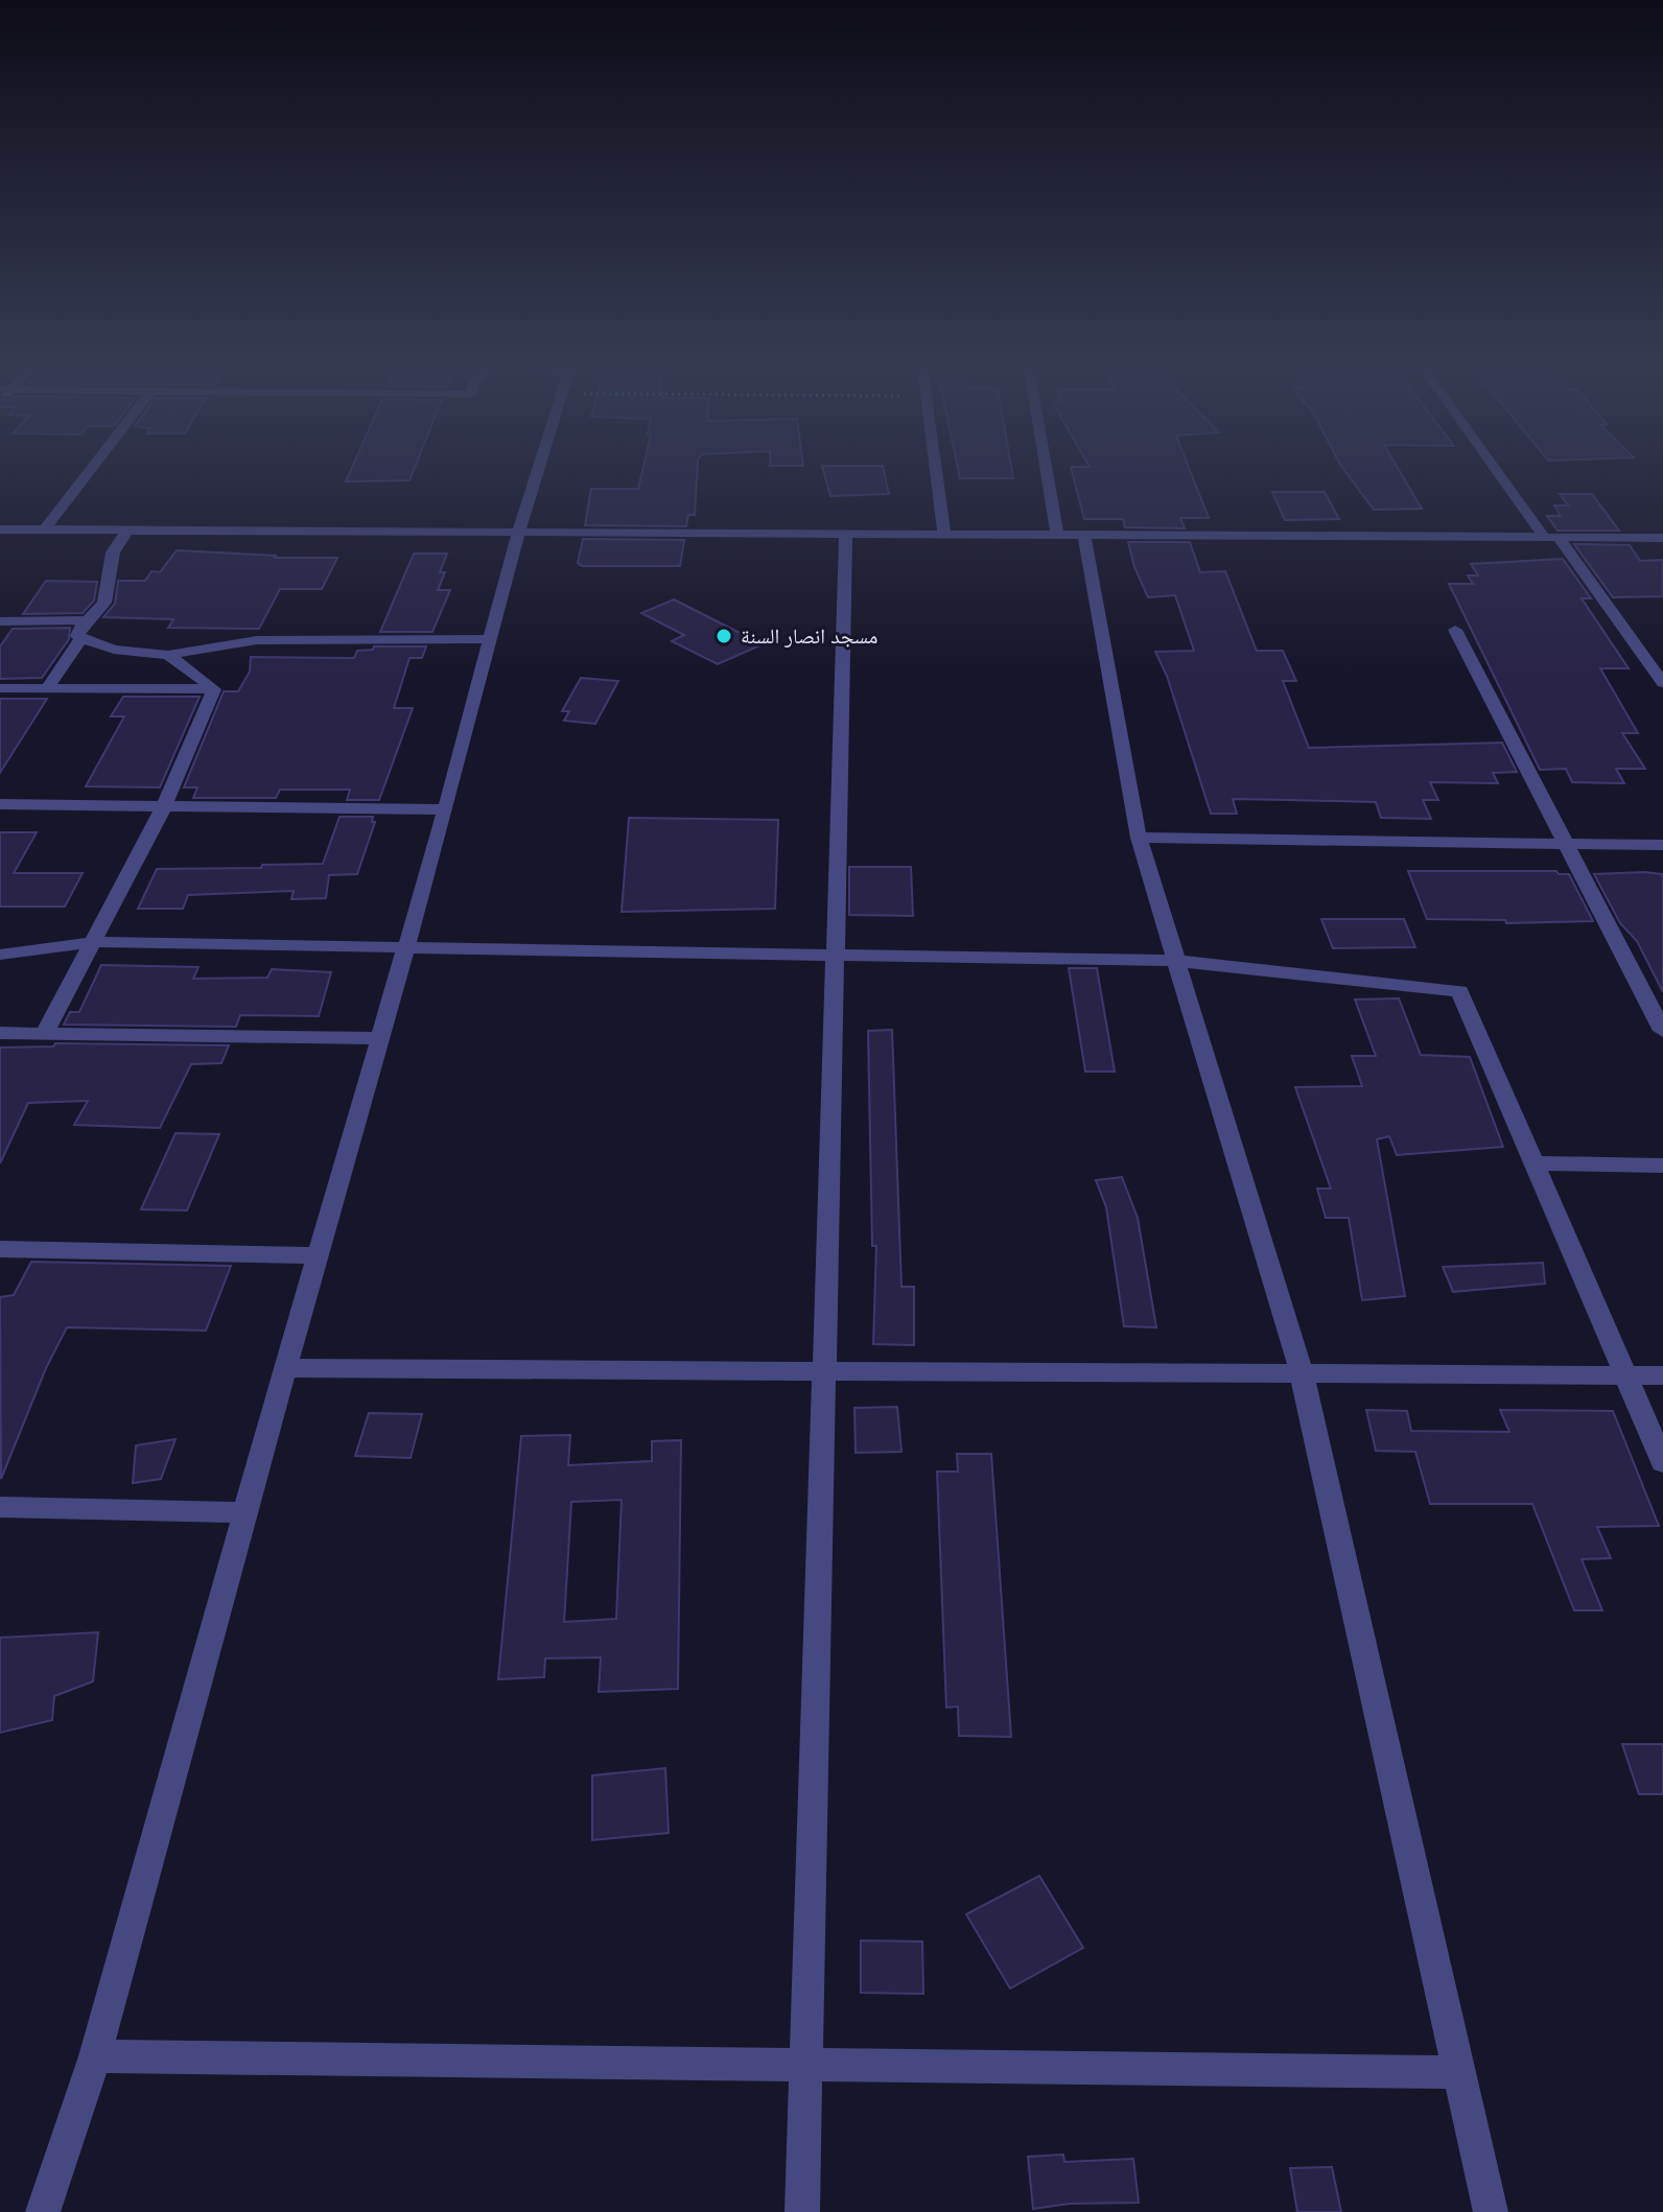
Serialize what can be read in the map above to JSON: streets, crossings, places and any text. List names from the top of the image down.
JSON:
{
  "places": ["مسجد انصار السنة"]
}
